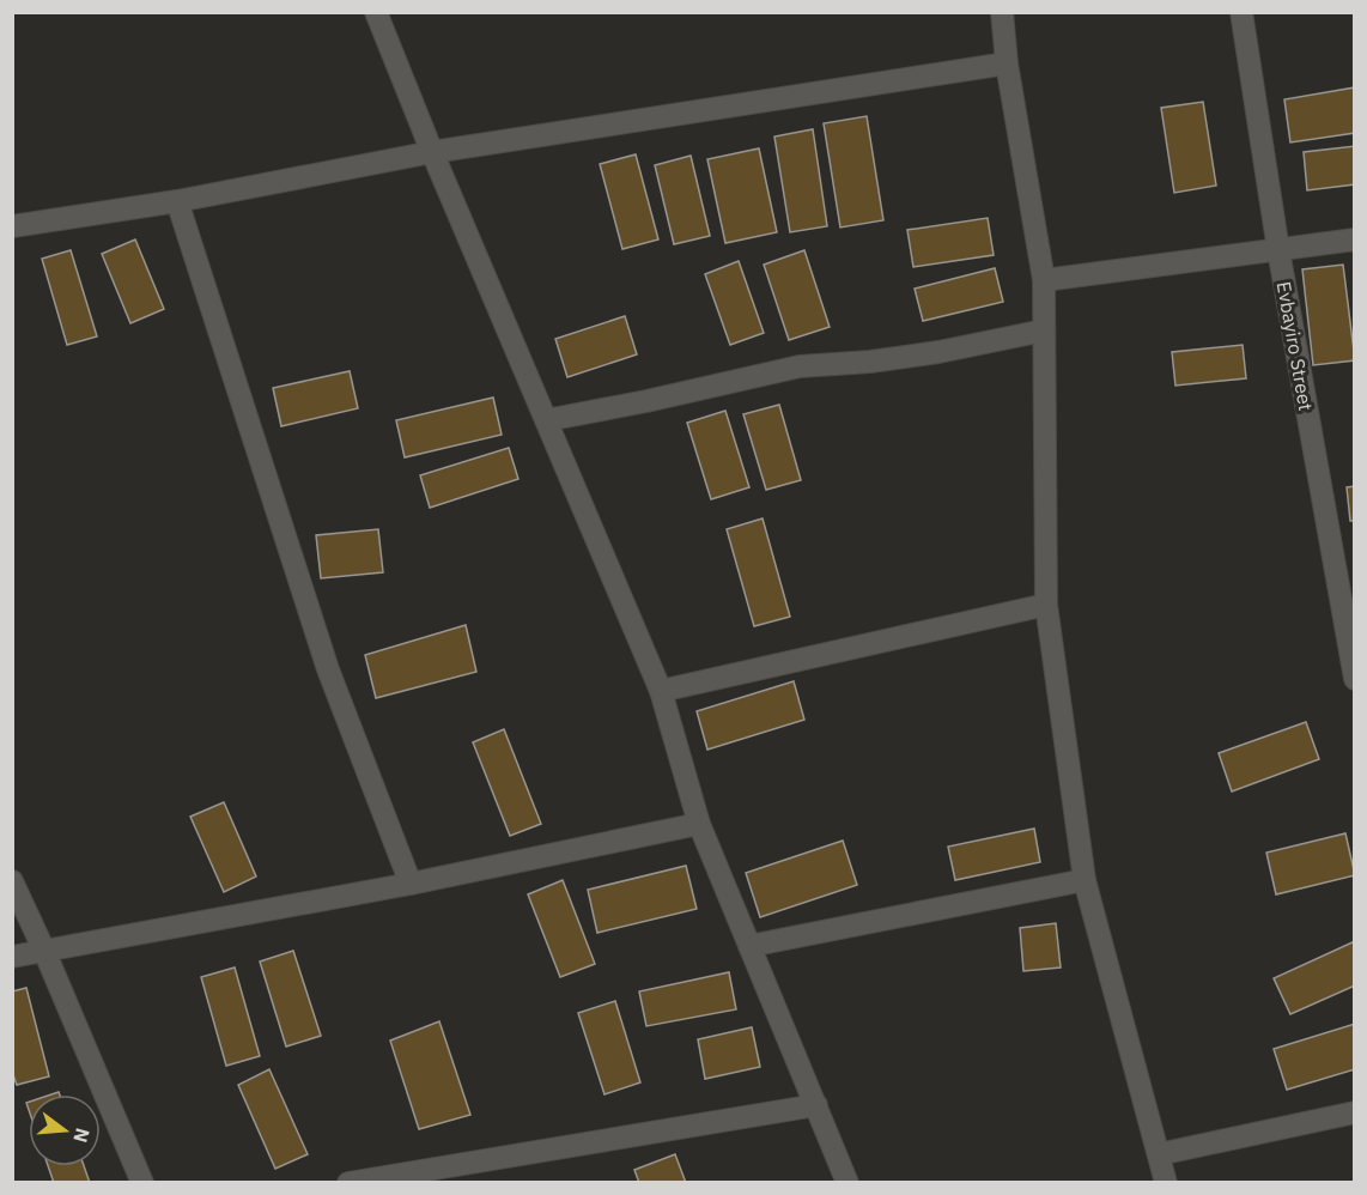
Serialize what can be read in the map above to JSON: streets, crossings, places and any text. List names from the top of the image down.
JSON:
{
  "streets": {
    "street": ["Evbayiro Street"]
  },
  "north": "right"
}
